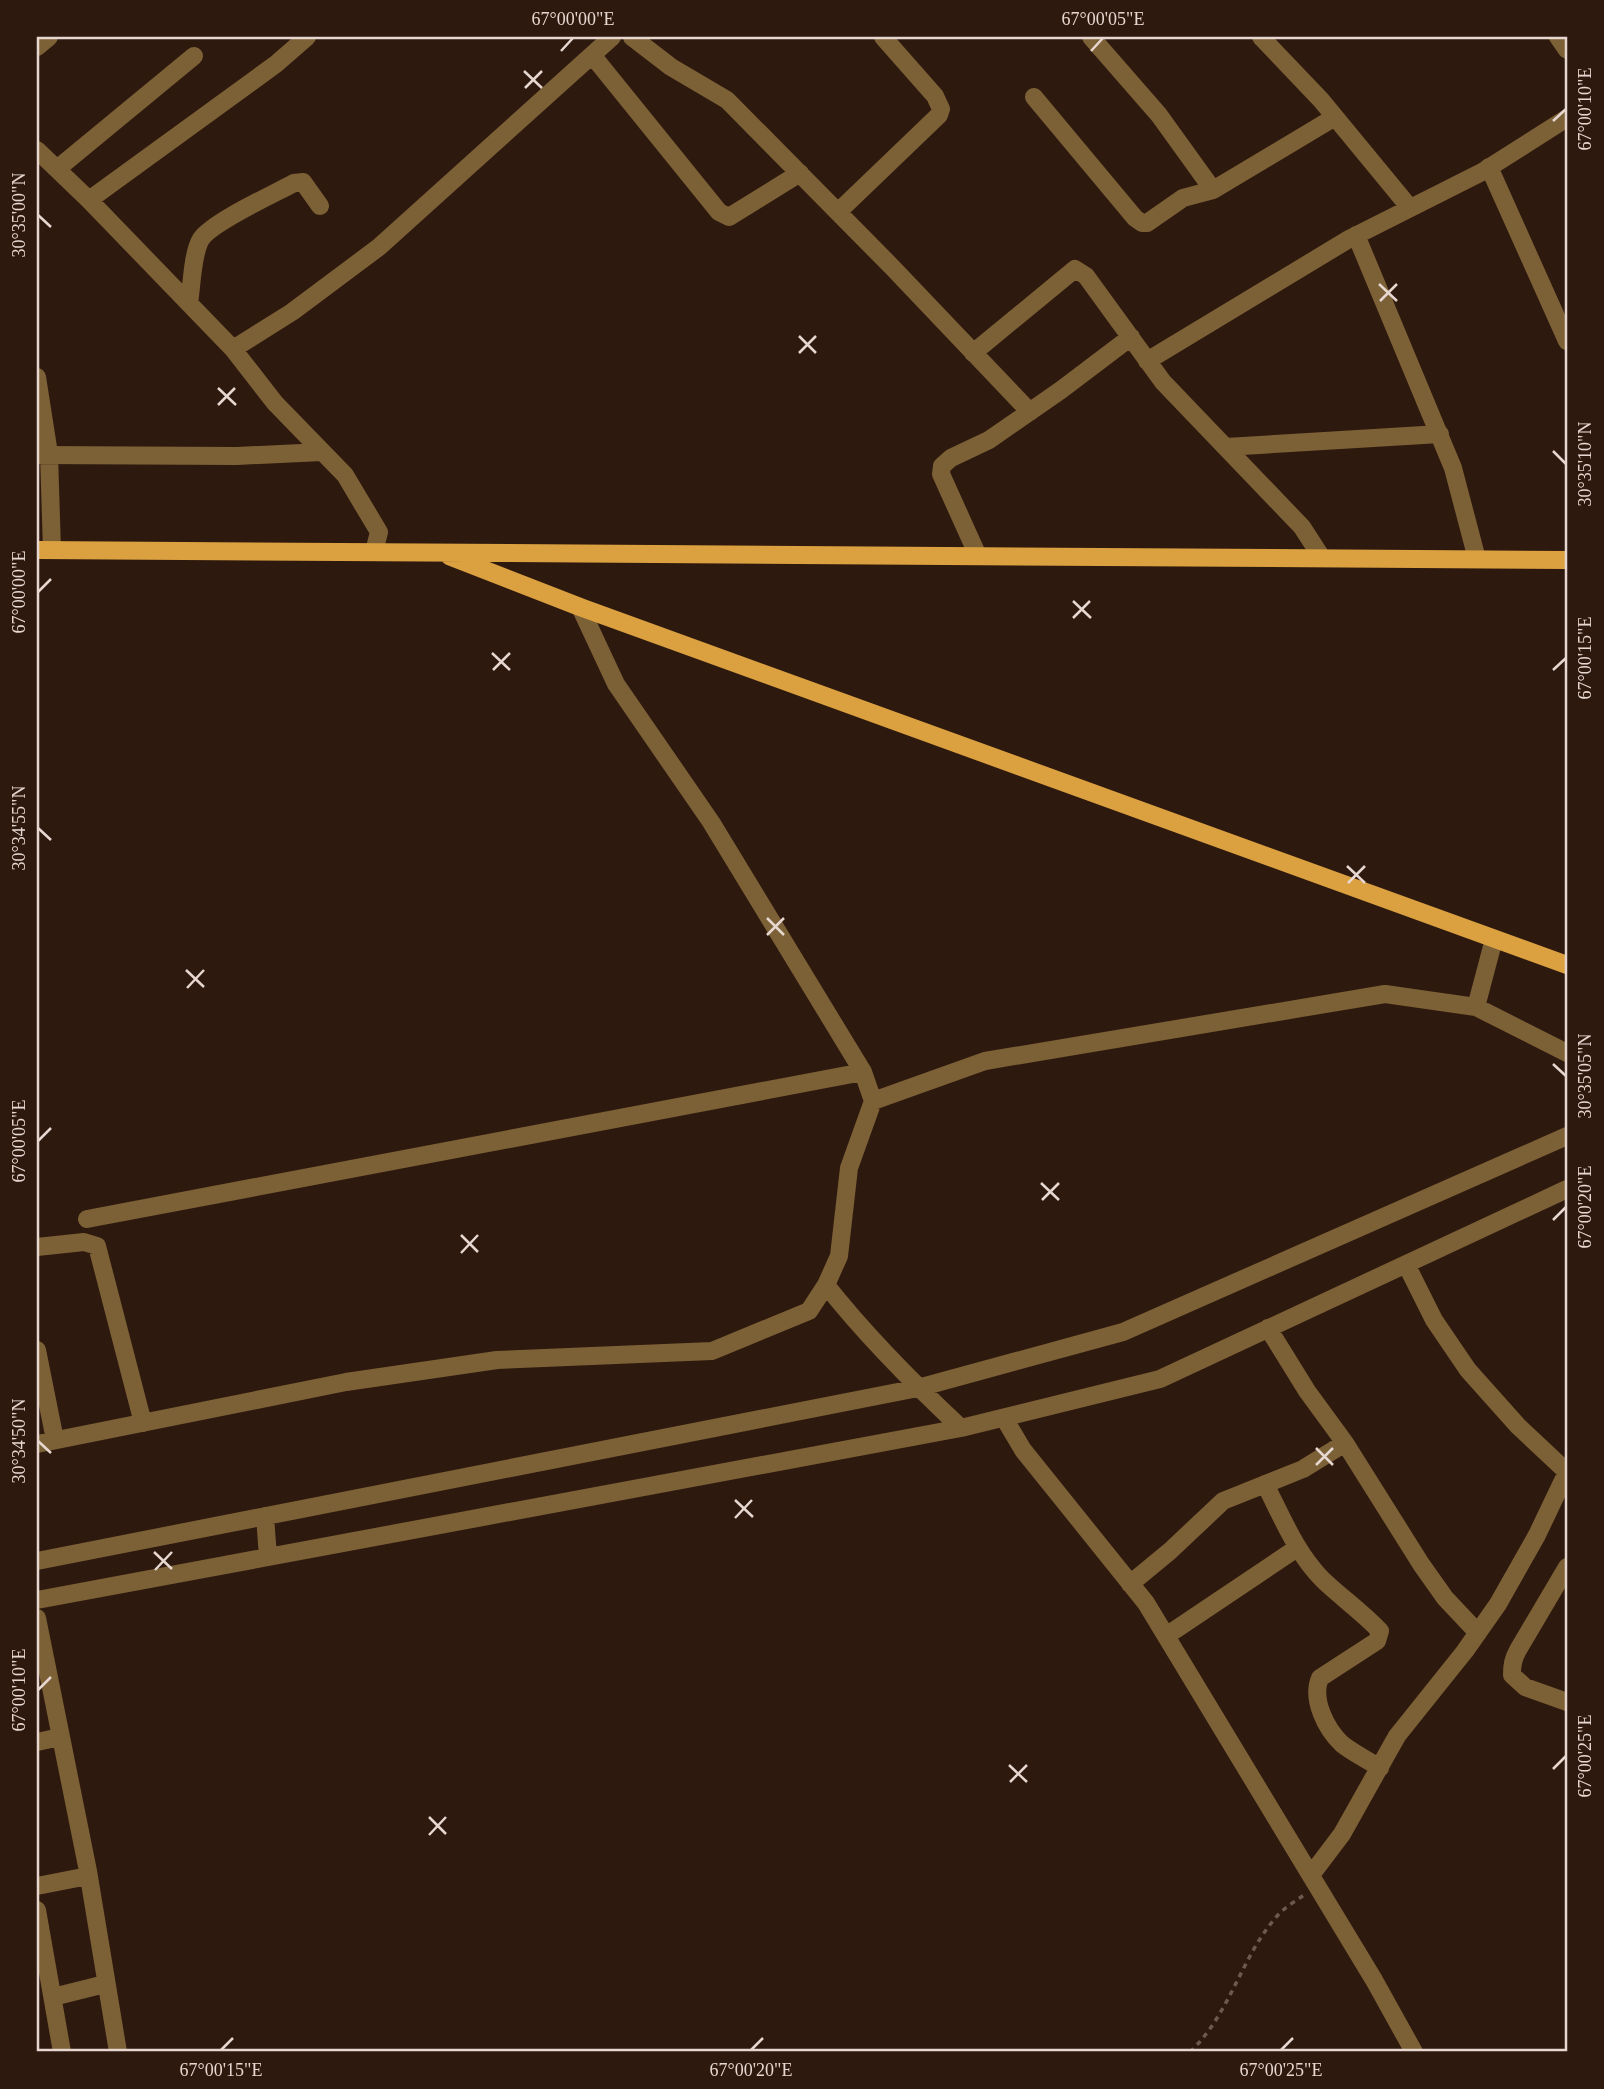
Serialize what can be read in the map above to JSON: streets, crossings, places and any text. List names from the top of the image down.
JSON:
{
  "coordinates": [
    "67°00'00\"E",
    "67°00'05\"E",
    "67°00'10\"E",
    "30°35'00\"N",
    "30°35'10\"N",
    "67°00'15\"E",
    "30°34'55\"N",
    "30°35'05\"N",
    "67°00'20\"E",
    "30°34'50\"N",
    "67°00'25\"E"
  ]
}
